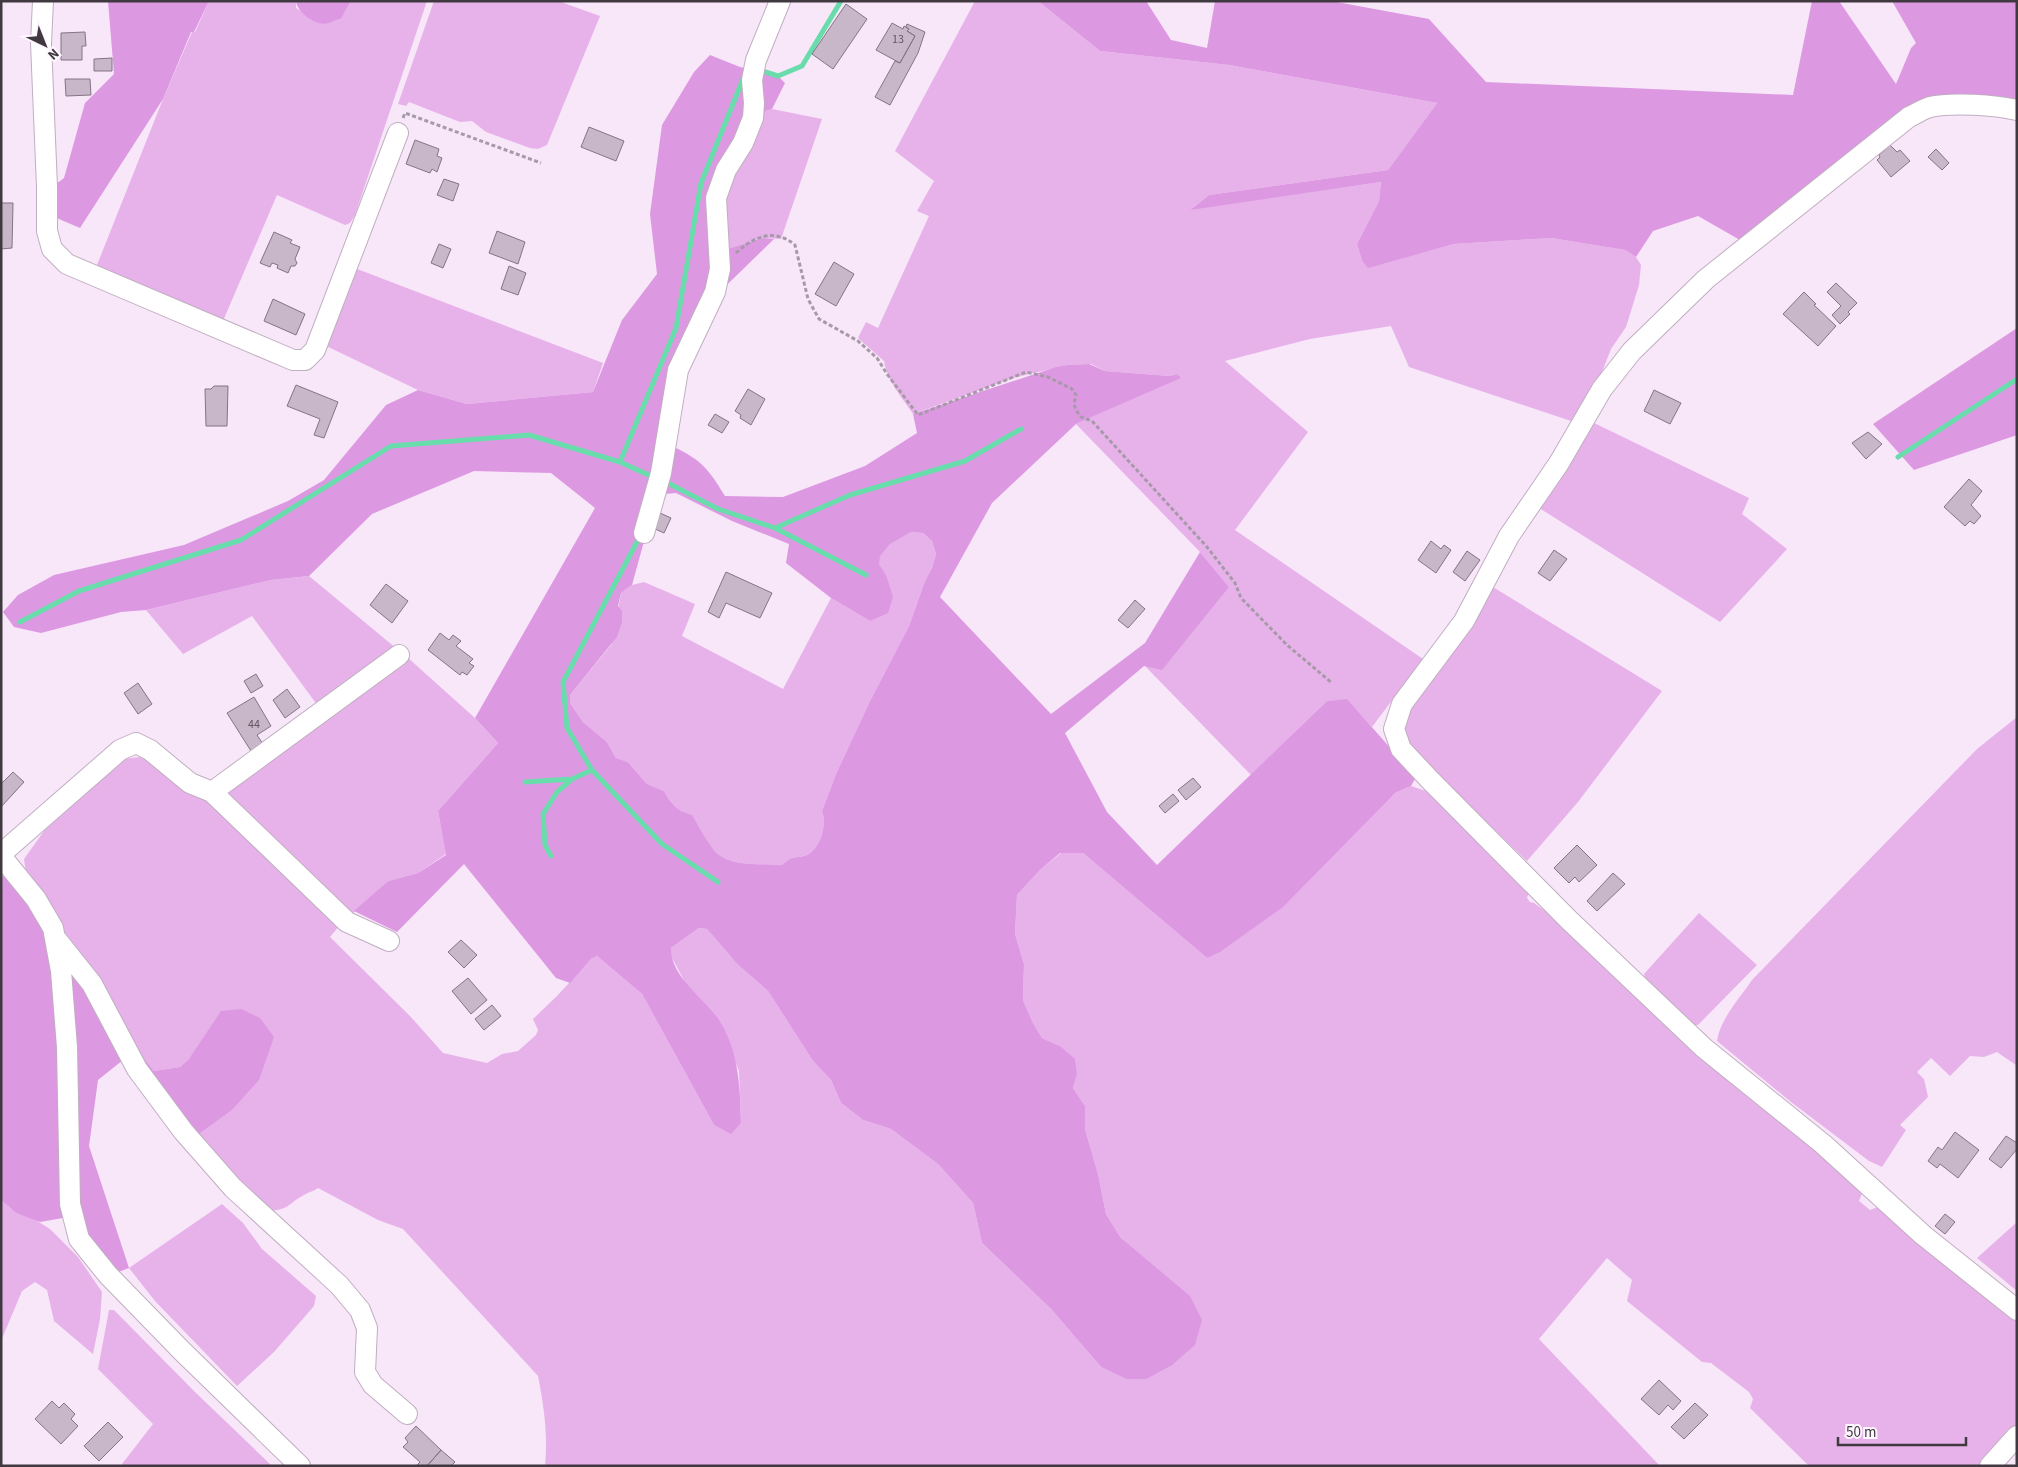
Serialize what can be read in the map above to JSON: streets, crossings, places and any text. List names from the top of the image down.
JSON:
{
  "house_numbers": ["13", "44"],
  "scale_bar": "50 m",
  "north": "bottom right"
}
